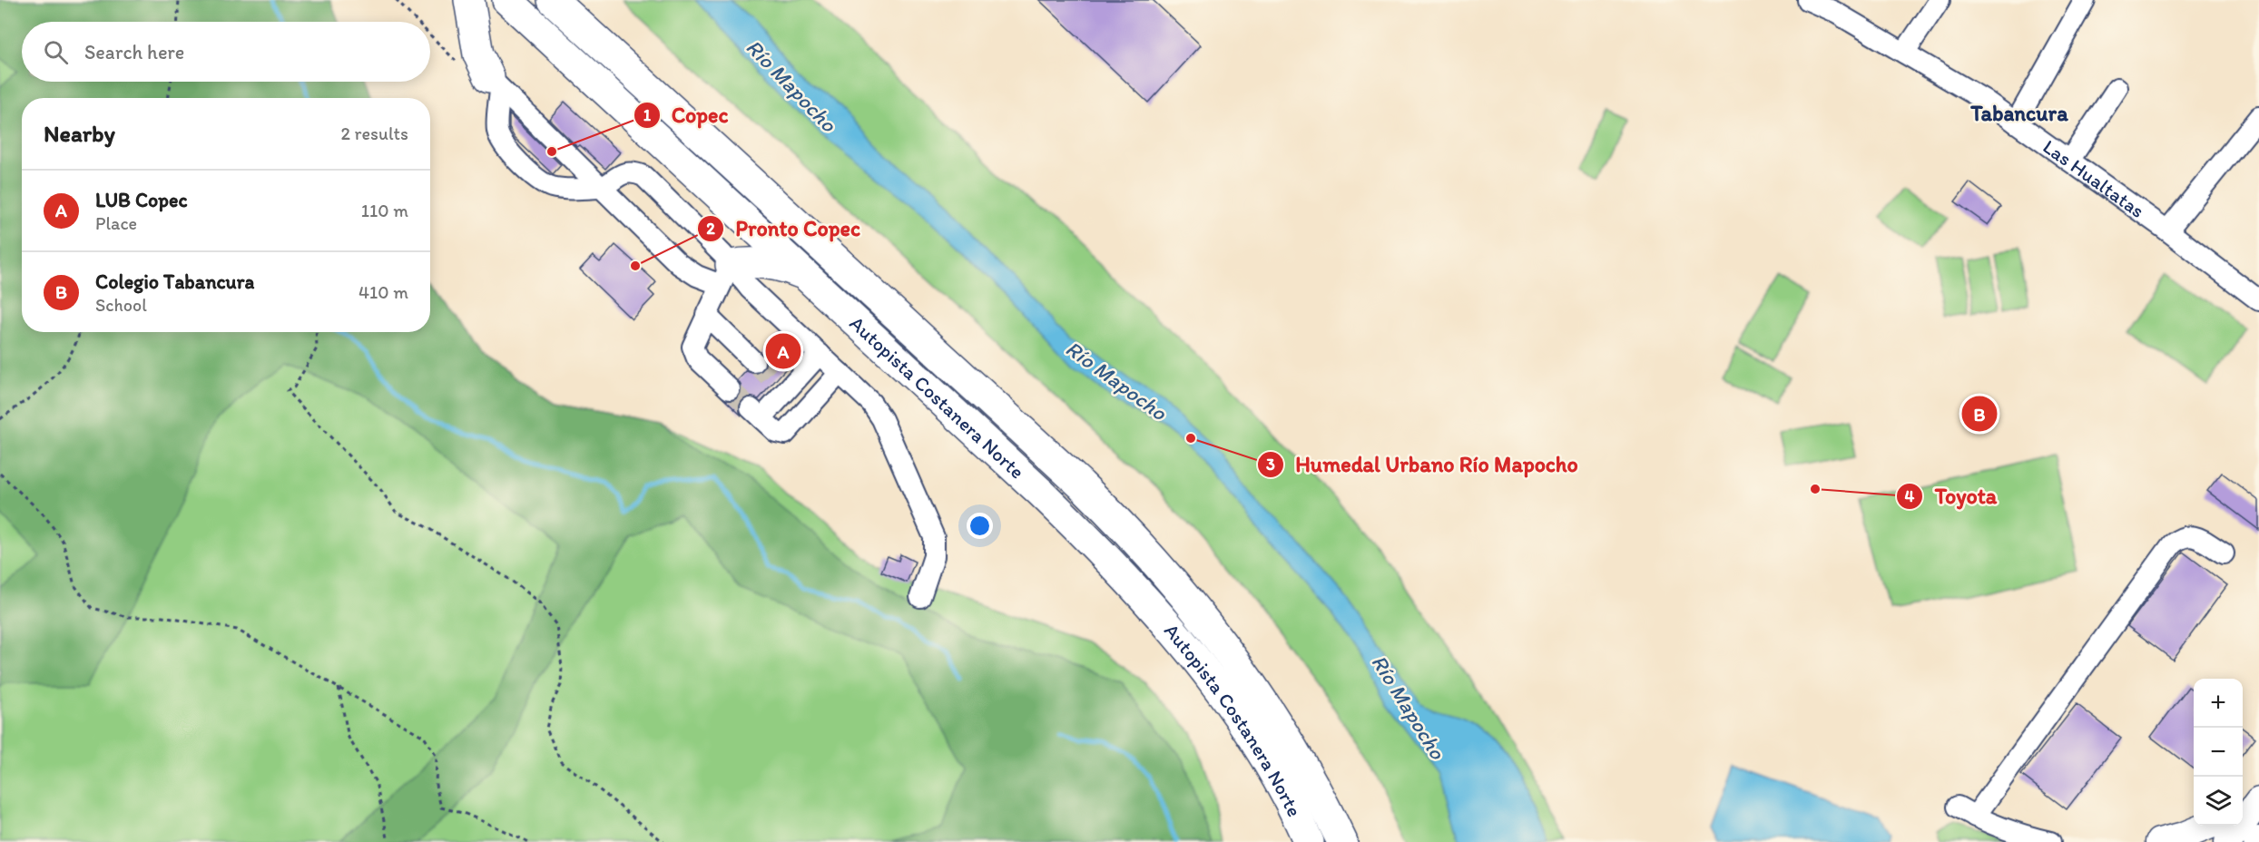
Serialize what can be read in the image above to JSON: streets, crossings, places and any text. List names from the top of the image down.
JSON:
{
  "streets": {
    "highway": ["Autopista Costanera Norte"],
    "street": ["Las Hualtatas"]
  },
  "districts": ["Tabancura"],
  "water": ["Río Mapocho"],
  "places": [
    "Copec",
    "Pronto Copec",
    "Humedal Urbano Río Mapocho",
    "Toyota"
  ],
  "page": {
    "search": "Search here",
    "heading": ["Nearby", "2 results"],
    "list": [
      {
        "mark": "A",
        "name": "LUB Copec",
        "note": "Place",
        "value": "110 m"
      },
      {
        "mark": "B",
        "name": "Colegio Tabancura",
        "note": "School",
        "value": "410 m"
      }
    ],
    "pins": ["A", "B"],
    "map_buttons": ["+", "−"]
  }
}
